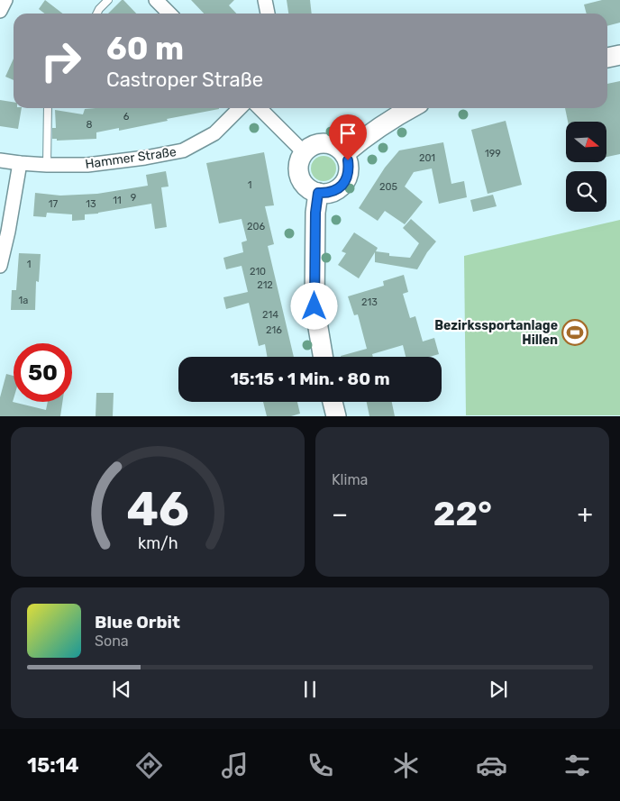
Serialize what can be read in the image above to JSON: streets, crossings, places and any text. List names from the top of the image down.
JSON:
{
  "streets": {
    "street": ["Hammer Straße"]
  },
  "places": {
    "sports": ["Bezirkssportanlage Hillen"]
  },
  "house_numbers": [
    "6",
    "8",
    "199",
    "201",
    "1",
    "205",
    "9",
    "11",
    "17",
    "13",
    "206",
    "1",
    "210",
    "212",
    "1a",
    "213",
    "214",
    "216"
  ],
  "north": "right",
  "page": {
    "turn": ["60 m", "Castroper Straße"],
    "limit": "50",
    "trip": "15:15 · 1 Min. · 80 m",
    "tile": "Klima",
    "heat": ["−", "22°", "+"],
    "song": ["Blue Orbit", "Sona"],
    "tabs": "15:14",
    "gauge": ["46", "km/h"]
  }
}
